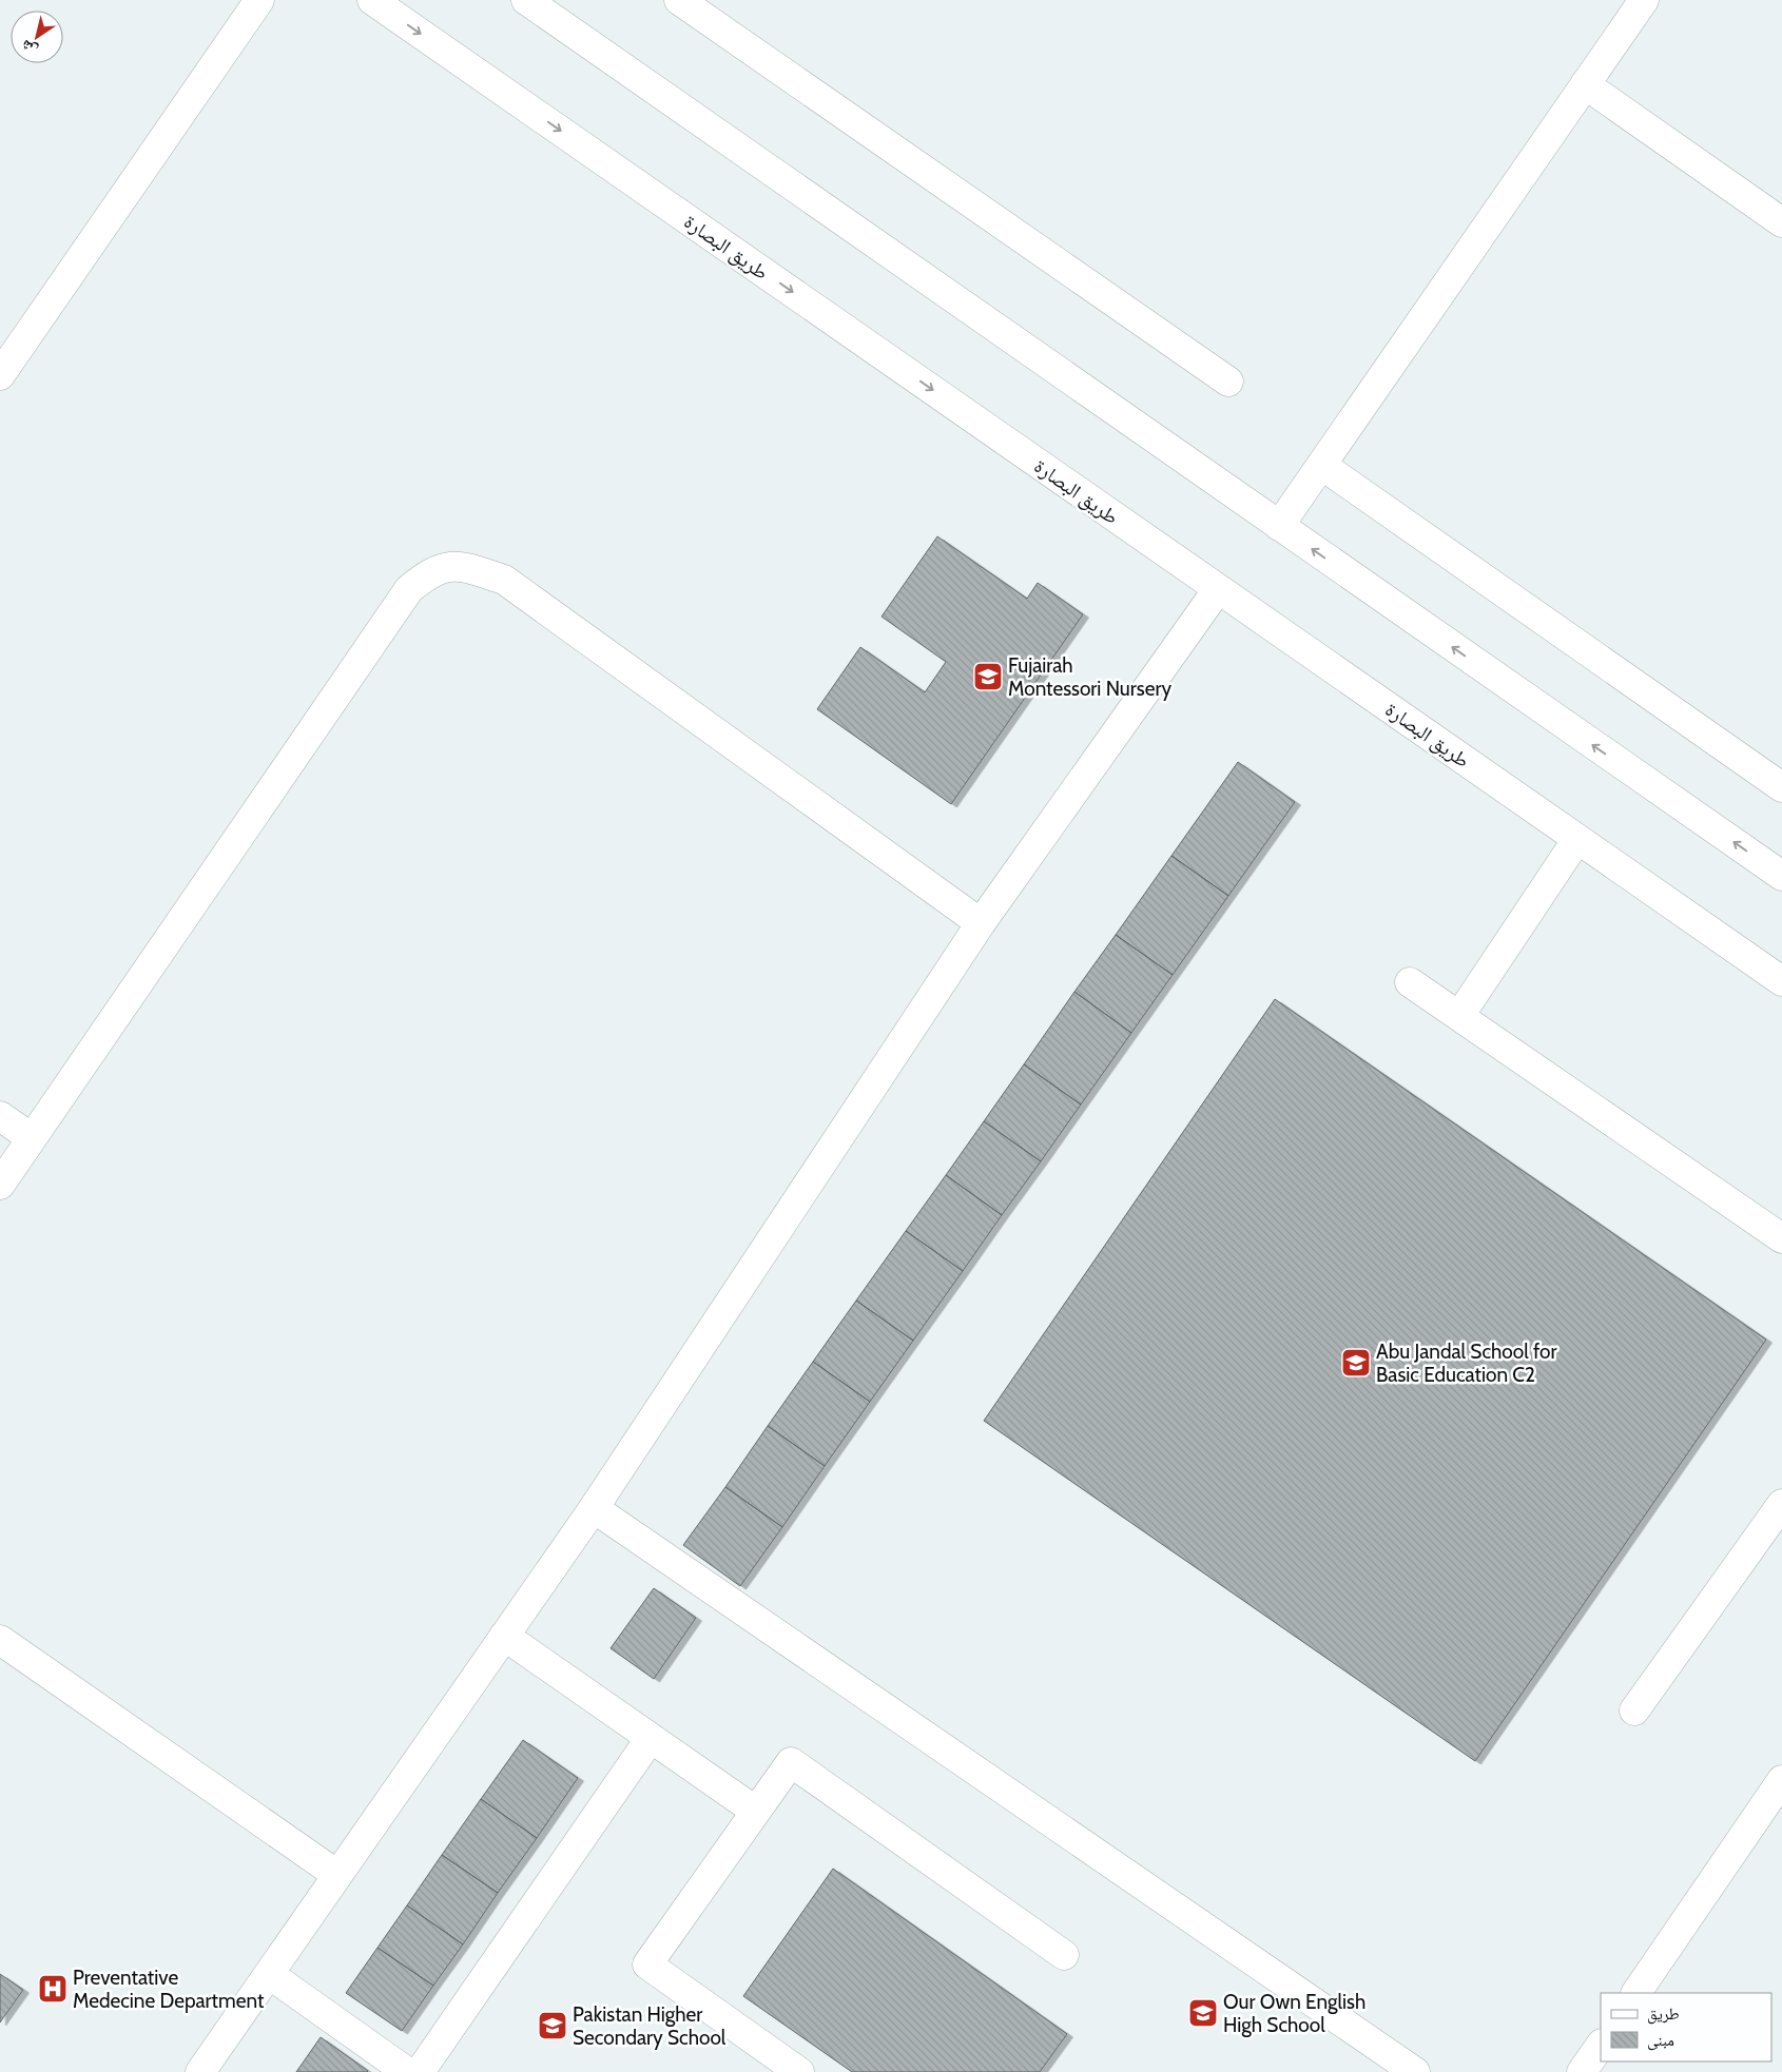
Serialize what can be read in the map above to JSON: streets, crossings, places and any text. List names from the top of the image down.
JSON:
{
  "streets": {
    "street": ["طريق البصارة"]
  },
  "places": {
    "school or university": [
      "Fujairah Montessori Nursery",
      "Abu Jandal School for Basic Education C2",
      "Our Own English High School",
      "Pakistan Higher Secondary School"
    ],
    "hospital": ["Preventative Medecine Department"]
  },
  "legend": ["طريق", "مبنى"],
  "north": "bottom left"
}
